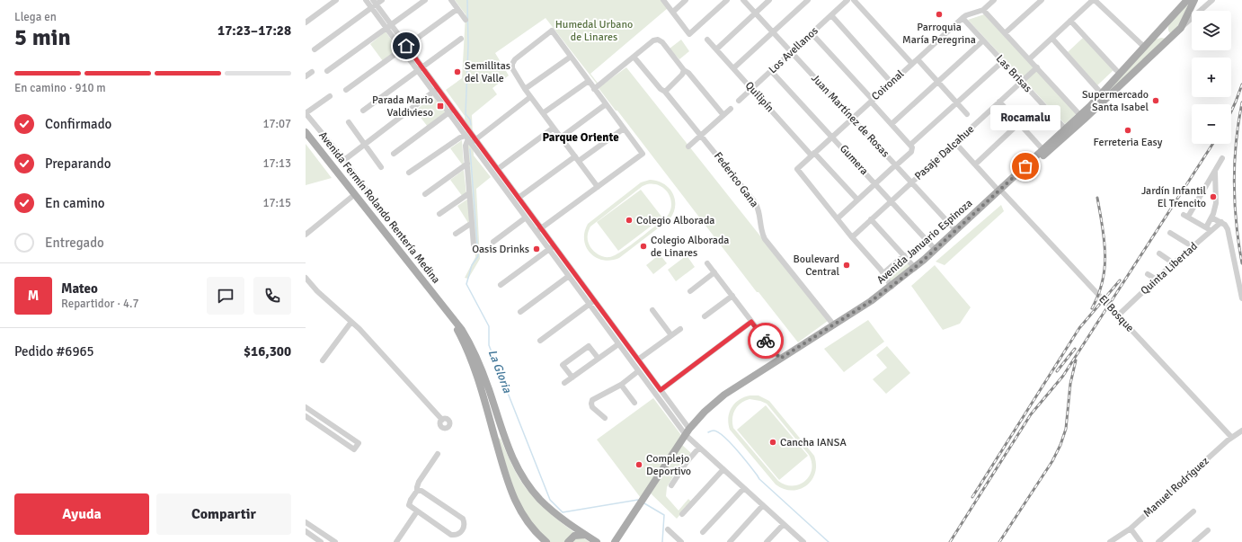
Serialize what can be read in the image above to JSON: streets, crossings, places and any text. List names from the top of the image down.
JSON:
{
  "streets": {
    "main road": ["Avenida Fermín Rolando Rentería Medina", "Avenida Januario Espinoza"],
    "street": [
      "Los Avellanos",
      "Las Brisas",
      "Coironal",
      "Quilipín",
      "Juan Martínez de Rosas",
      "Pasaje Dalcahue",
      "Gumera",
      "Federico Gana",
      "Quinta Libertad",
      "El Bosque",
      "Manuel Rodríguez"
    ]
  },
  "crossings": [
    ["Los Avellanos", "Quilipín"],
    ["Los Avellanos", "Juan Martínez de Rosas"],
    ["Los Avellanos", "Gumera"],
    ["Las Brisas", "Coironal"],
    ["Las Brisas", "Pasaje Dalcahue"],
    ["Las Brisas", "Avenida Januario Espinoza"],
    ["Coironal", "Quilipín"],
    ["Coironal", "Juan Martínez de Rosas"],
    ["Coironal", "Gumera"],
    ["Juan Martínez de Rosas", "Pasaje Dalcahue"],
    ["Juan Martínez de Rosas", "Avenida Januario Espinoza"],
    ["Pasaje Dalcahue", "Gumera"],
    ["Pasaje Dalcahue", "El Bosque"],
    ["Gumera", "Avenida Januario Espinoza"],
    ["Federico Gana", "Avenida Januario Espinoza"],
    ["Avenida Januario Espinoza", "El Bosque"],
    ["Quinta Libertad", "El Bosque"],
    ["El Bosque", "Manuel Rodríguez"]
  ],
  "districts": ["Parque Oriente"],
  "water": ["La Gloria"],
  "parks": ["Humedal Urbano de Linares"],
  "places": {
    "other": [
      "Parroquia María Peregrina",
      "Semillitas del Valle",
      "Supermercado Santa Isabel",
      "Ferreteria Easy",
      "Rocamalu",
      "Jardín Infantil El Trencito",
      "Colegio Alborada",
      "Colegio Alborada de Linares",
      "Oasis Drinks",
      "Boulevard Central",
      "Cancha IANSA",
      "Complejo Deportivo"
    ],
    "transit": ["Parada Mario Valdivieso"]
  },
  "page": {
    "heading": ["5 min", "Llega en", "17:23–17:28"],
    "panel": [
      "Mateo",
      "Repartidor · 4.7",
      "Pedido #6965",
      "$16,300"
    ],
    "map_buttons": ["+", "−"],
    "bar": "En camino · 910 m",
    "list": [
      ["Confirmado", "17:07"],
      ["Preparando", "17:13"],
      ["En camino", "17:15"],
      "Entregado"
    ],
    "bubble": "Rocamalu",
    "round": "M",
    "buttons": ["Ayuda", "Compartir"]
  }
}
